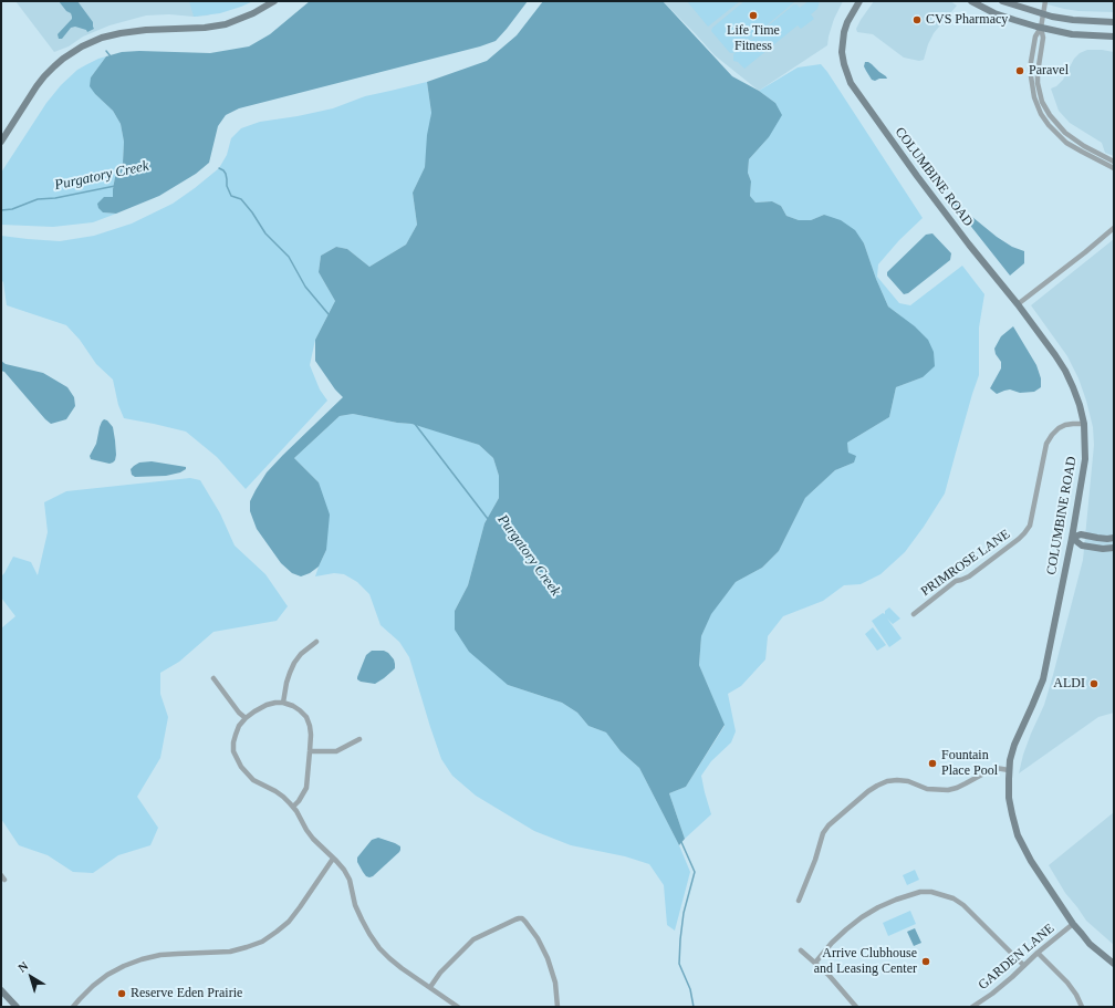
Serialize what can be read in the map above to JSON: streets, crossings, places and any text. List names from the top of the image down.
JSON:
{
  "streets": {
    "street": ["COLUMBINE ROAD", "PRIMROSE LANE", "GARDEN LANE"]
  },
  "crossings": [
    ["COLUMBINE ROAD", "PRIMROSE LANE"],
    ["COLUMBINE ROAD", "GARDEN LANE"]
  ],
  "water": ["Purgatory Creek"],
  "places": [
    "Life Time Fitness",
    "CVS Pharmacy",
    "Paravel",
    "ALDI",
    "Fountain Place Pool",
    "Arrive Clubhouse and Leasing Center",
    "Reserve Eden Prairie"
  ],
  "north": "top left"
}
